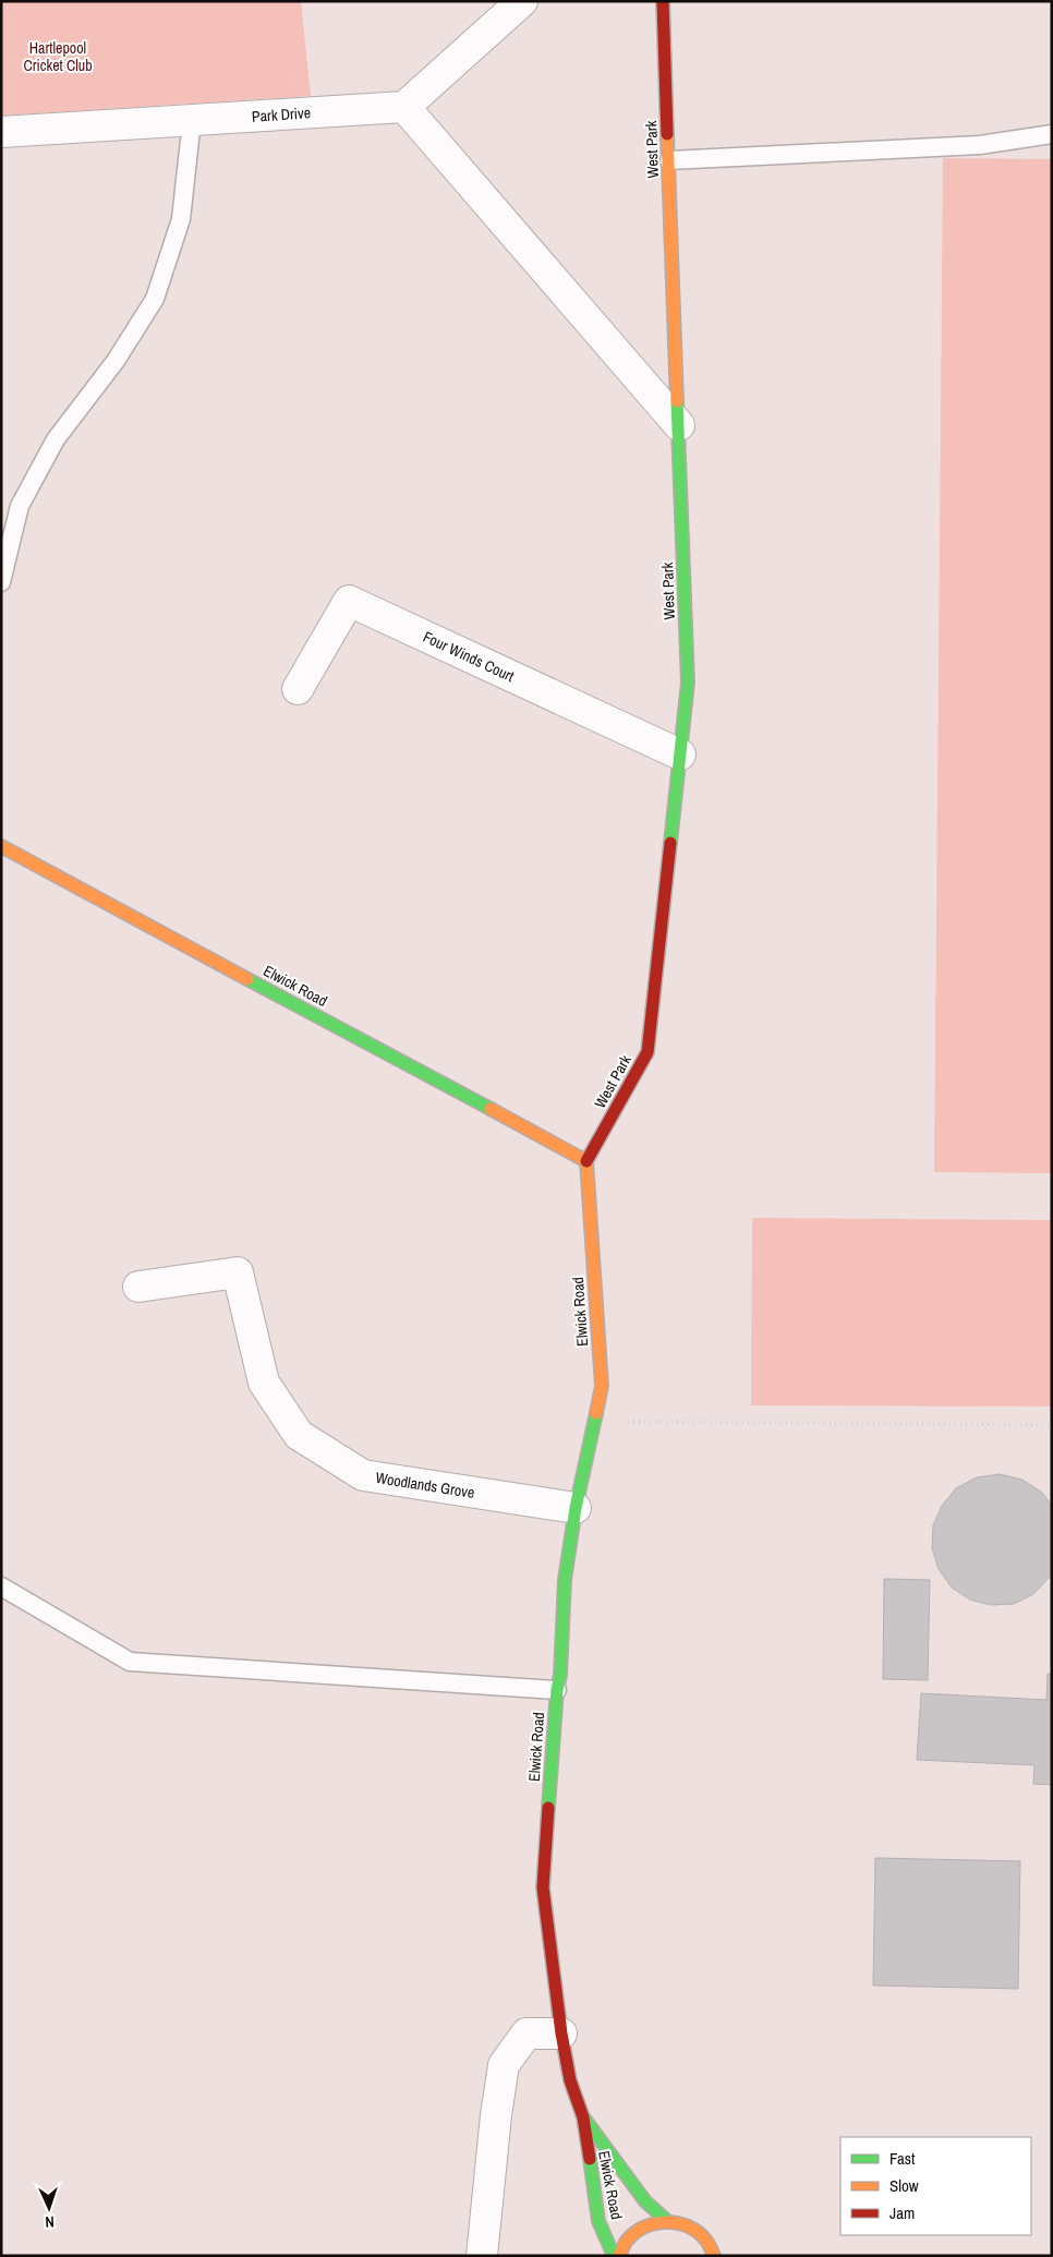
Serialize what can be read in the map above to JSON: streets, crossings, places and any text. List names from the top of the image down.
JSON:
{
  "streets": {
    "street": [
      "Park Drive",
      "West Park",
      "Four Winds Court",
      "Elwick Road",
      "Woodlands Grove"
    ]
  },
  "crossings": [
    ["West Park", "Four Winds Court"],
    ["West Park", "Elwick Road"],
    ["Elwick Road", "Woodlands Grove"]
  ],
  "parks": ["Hartlepool Cricket Club"],
  "legend": ["Fast", "Slow", "Jam"],
  "north": "bottom"
}
